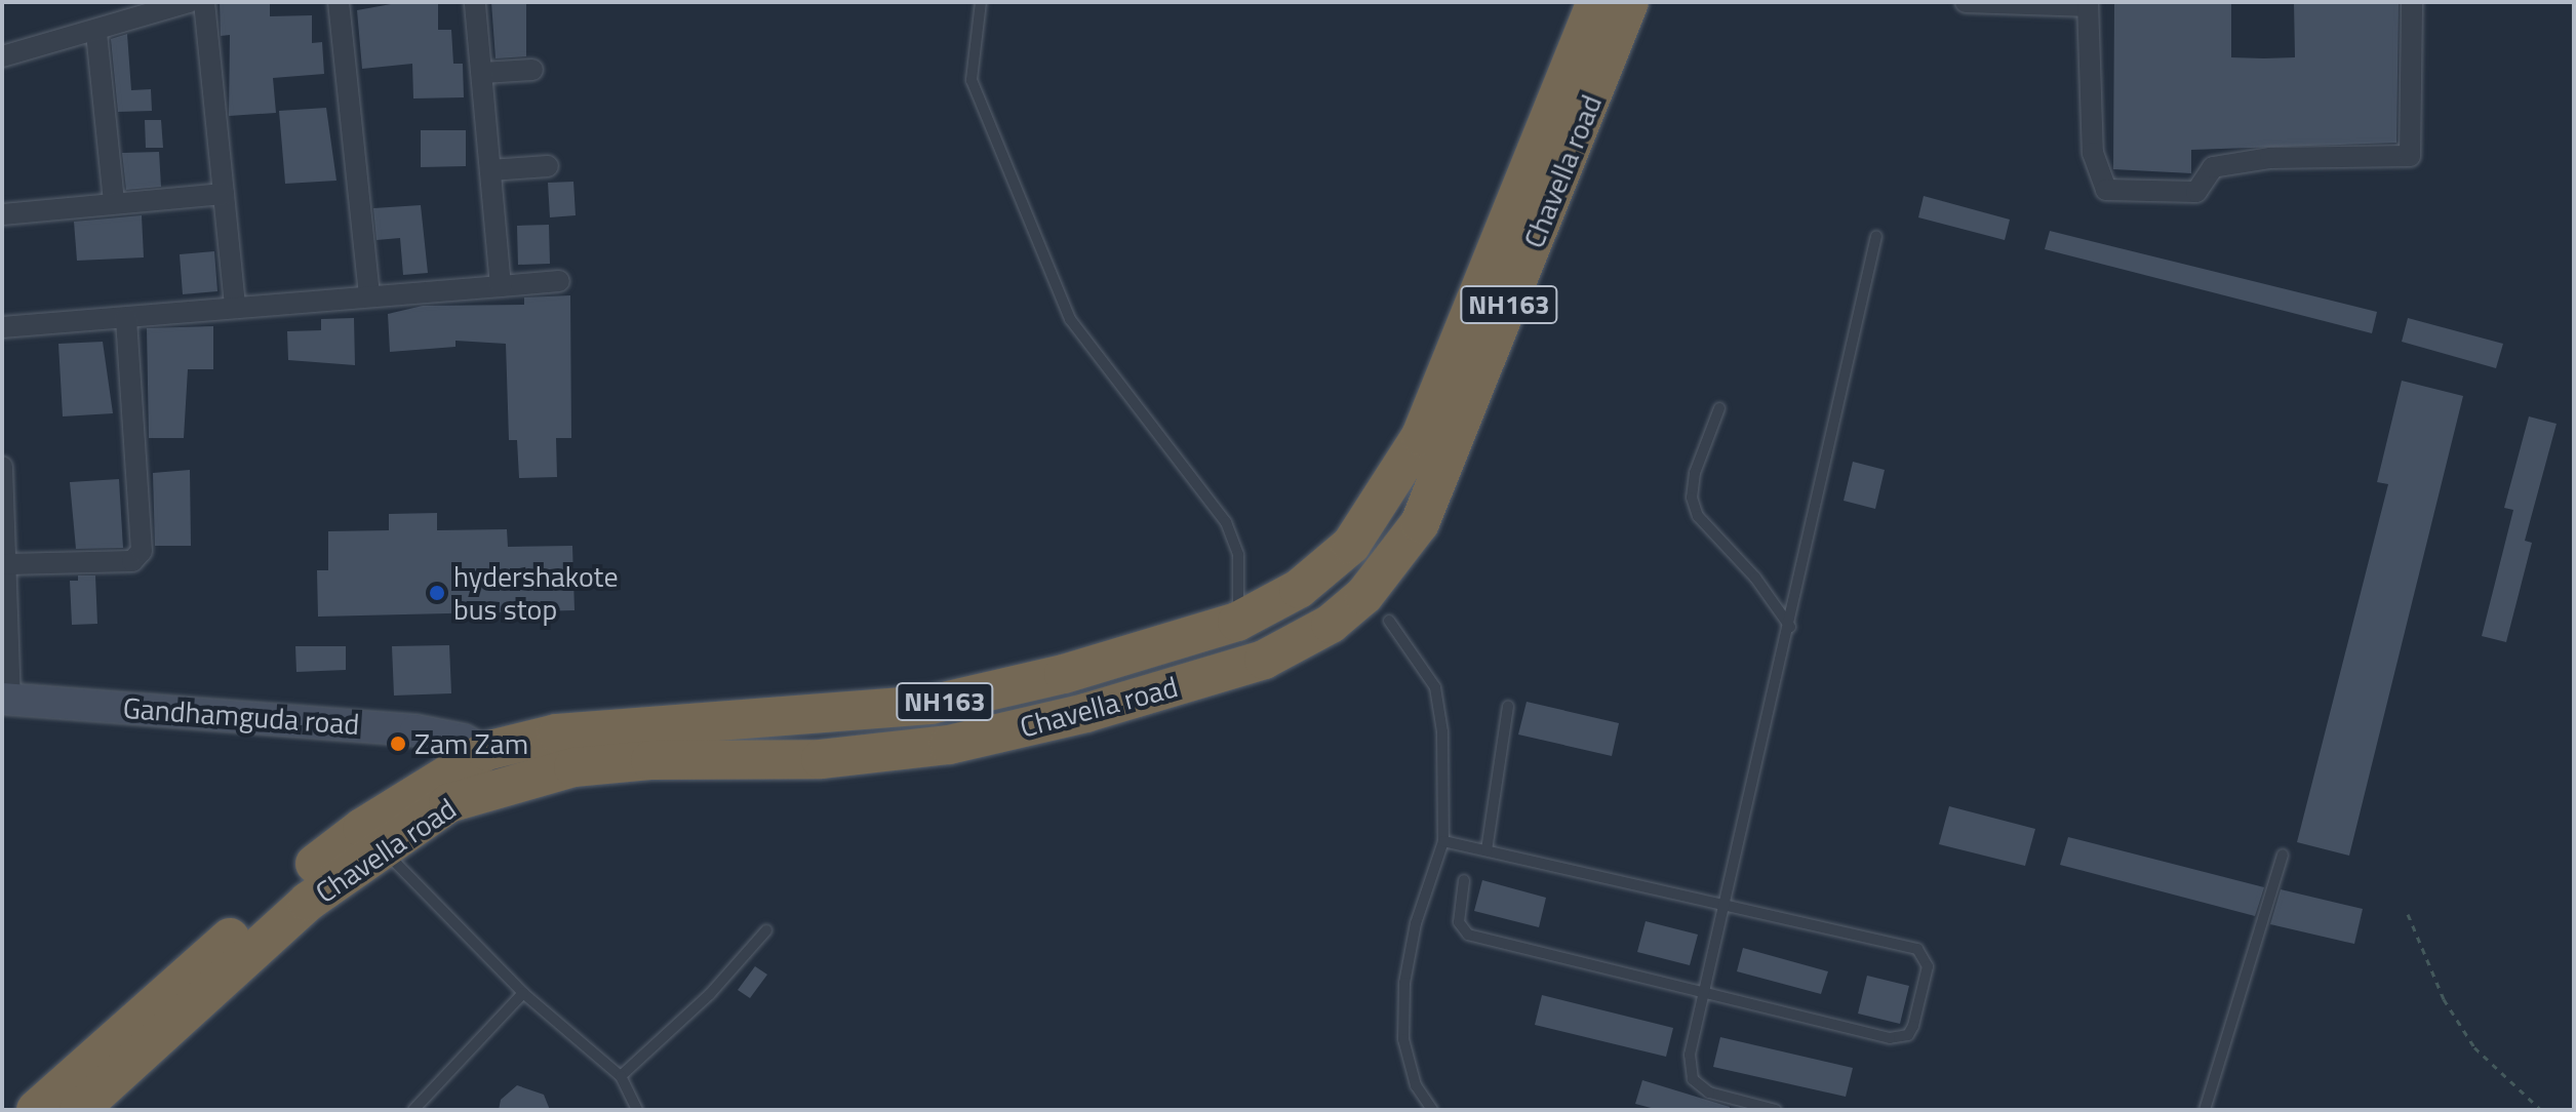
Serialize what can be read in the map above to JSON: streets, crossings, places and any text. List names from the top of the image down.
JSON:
{
  "streets": {
    "highway": ["Chavella road", "NH163"],
    "street": ["Gandhamguda road"]
  },
  "crossings": [
    ["Chavella road", "Gandhamguda road"]
  ],
  "places": ["hydershakote bus stop", "Zam Zam"]
}
